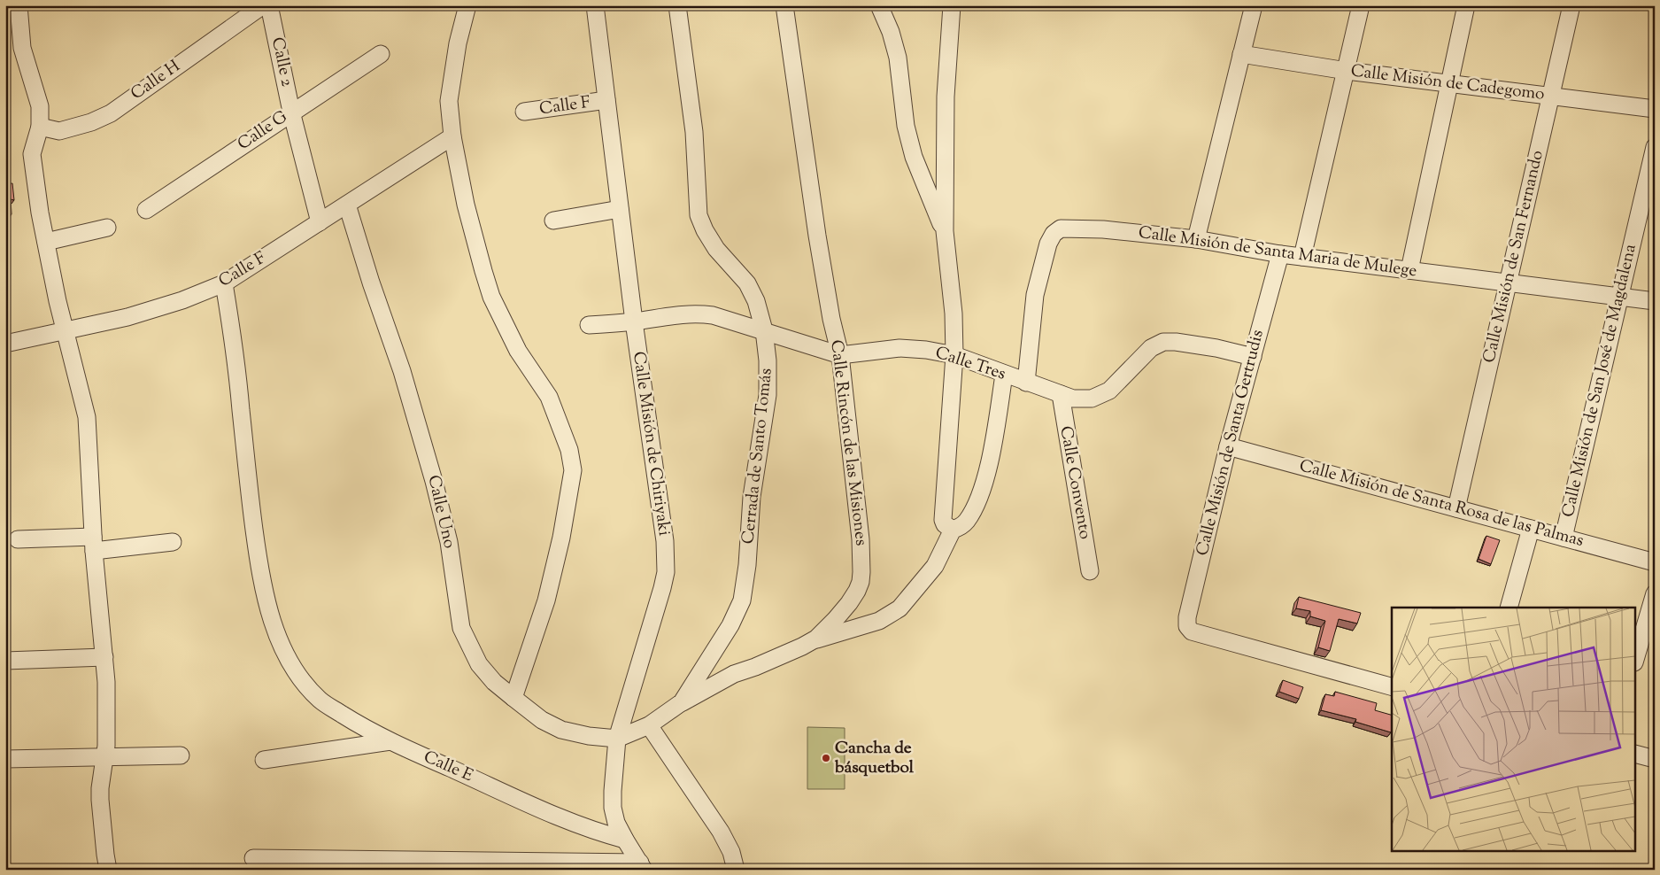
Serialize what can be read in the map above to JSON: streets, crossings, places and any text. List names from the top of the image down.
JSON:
{
  "streets": {
    "street": [
      "Calle 2",
      "Calle H",
      "Calle Misión de Cadegomo",
      "Calle F",
      "Calle G",
      "Calle Misión de Santa Maria de Mulege",
      "Calle Misión de San Fernando",
      "Calle Tres",
      "Calle Misión de San José de Magdalena",
      "Calle Rincón de las Misiones",
      "Calle Misión de Santa Gertrudis",
      "Calle Misión de Chiriyaki",
      "Cerrada de Santo Tomás",
      "Calle Convento",
      "Calle Misión de Santa Rosa de las Palmas",
      "Calle Uno",
      "Calle E"
    ]
  },
  "crossings": [
    ["Calle 2", "Calle F"],
    ["Calle 2", "Calle G"],
    ["Calle Misión de Cadegomo", "Calle Misión de San Fernando"],
    ["Calle F", "Calle Misión de Chiriyaki"],
    ["Calle F", "Calle Uno"],
    ["Calle F", "Calle E"],
    ["Calle Misión de Santa Maria de Mulege", "Calle Misión de San Fernando"],
    ["Calle Misión de Santa Maria de Mulege", "Calle Tres"],
    ["Calle Misión de Santa Maria de Mulege", "Calle Misión de San José de Magdalena"],
    ["Calle Misión de Santa Maria de Mulege", "Calle Misión de Santa Gertrudis"],
    ["Calle Misión de San Fernando", "Calle Misión de Santa Rosa de las Palmas"],
    ["Calle Tres", "Calle Rincón de las Misiones"],
    ["Calle Tres", "Calle Misión de Santa Gertrudis"],
    ["Calle Tres", "Calle Misión de Chiriyaki"],
    ["Calle Tres", "Cerrada de Santo Tomás"],
    ["Calle Tres", "Calle Convento"],
    ["Calle Misión de San José de Magdalena", "Calle Misión de Santa Rosa de las Palmas"],
    ["Calle Rincón de las Misiones", "Cerrada de Santo Tomás"],
    ["Calle Misión de Santa Gertrudis", "Calle Misión de Santa Rosa de las Palmas"],
    ["Calle Misión de Chiriyaki", "Cerrada de Santo Tomás"],
    ["Calle Misión de Chiriyaki", "Calle Uno"],
    ["Calle Misión de Chiriyaki", "Calle E"],
    ["Cerrada de Santo Tomás", "Calle Uno"]
  ],
  "places": ["Cancha de básquetbol"]
}
